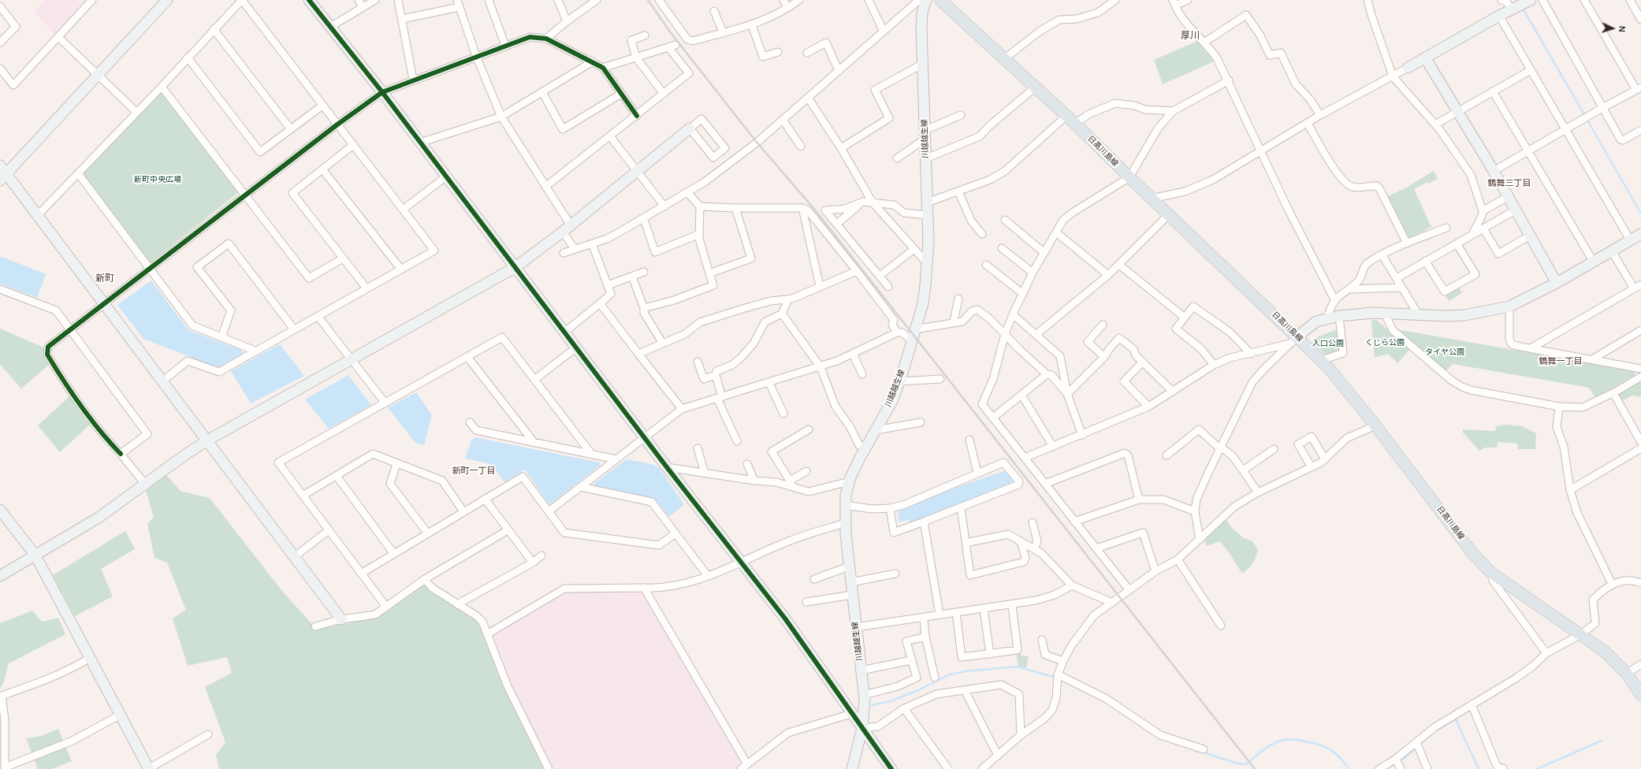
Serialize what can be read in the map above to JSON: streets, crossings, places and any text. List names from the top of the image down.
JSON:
{
  "streets": {
    "main road": ["日高川島線"],
    "street": ["川越越生線"]
  },
  "districts": [
    "厚川",
    "鶴舞三丁目",
    "新町",
    "鶴舞一丁目",
    "新町一丁目"
  ],
  "parks": [
    "新町中央広場",
    "くじら公園",
    "入口公園",
    "タイヤ公園"
  ],
  "north": "right"
}
